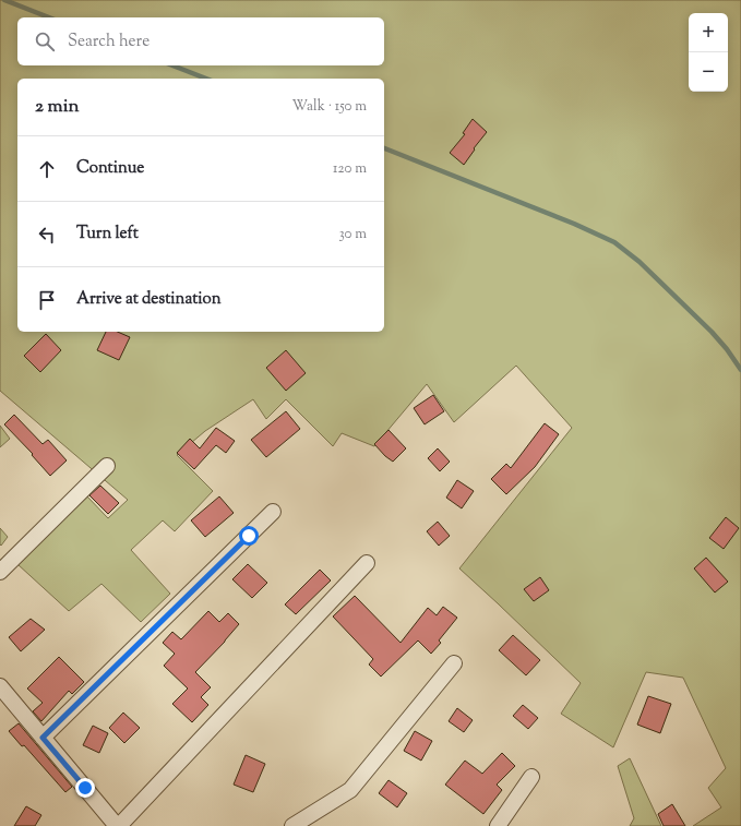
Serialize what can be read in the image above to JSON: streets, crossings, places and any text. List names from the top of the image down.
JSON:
{
  "page": {
    "map_buttons": ["+", "−"],
    "search": "Search here",
    "heading": ["2 min", "Walk · 150 m"],
    "list": [
      ["Continue", "120 m"],
      ["Turn left", "30 m"],
      "Arrive at destination"
    ]
  }
}
